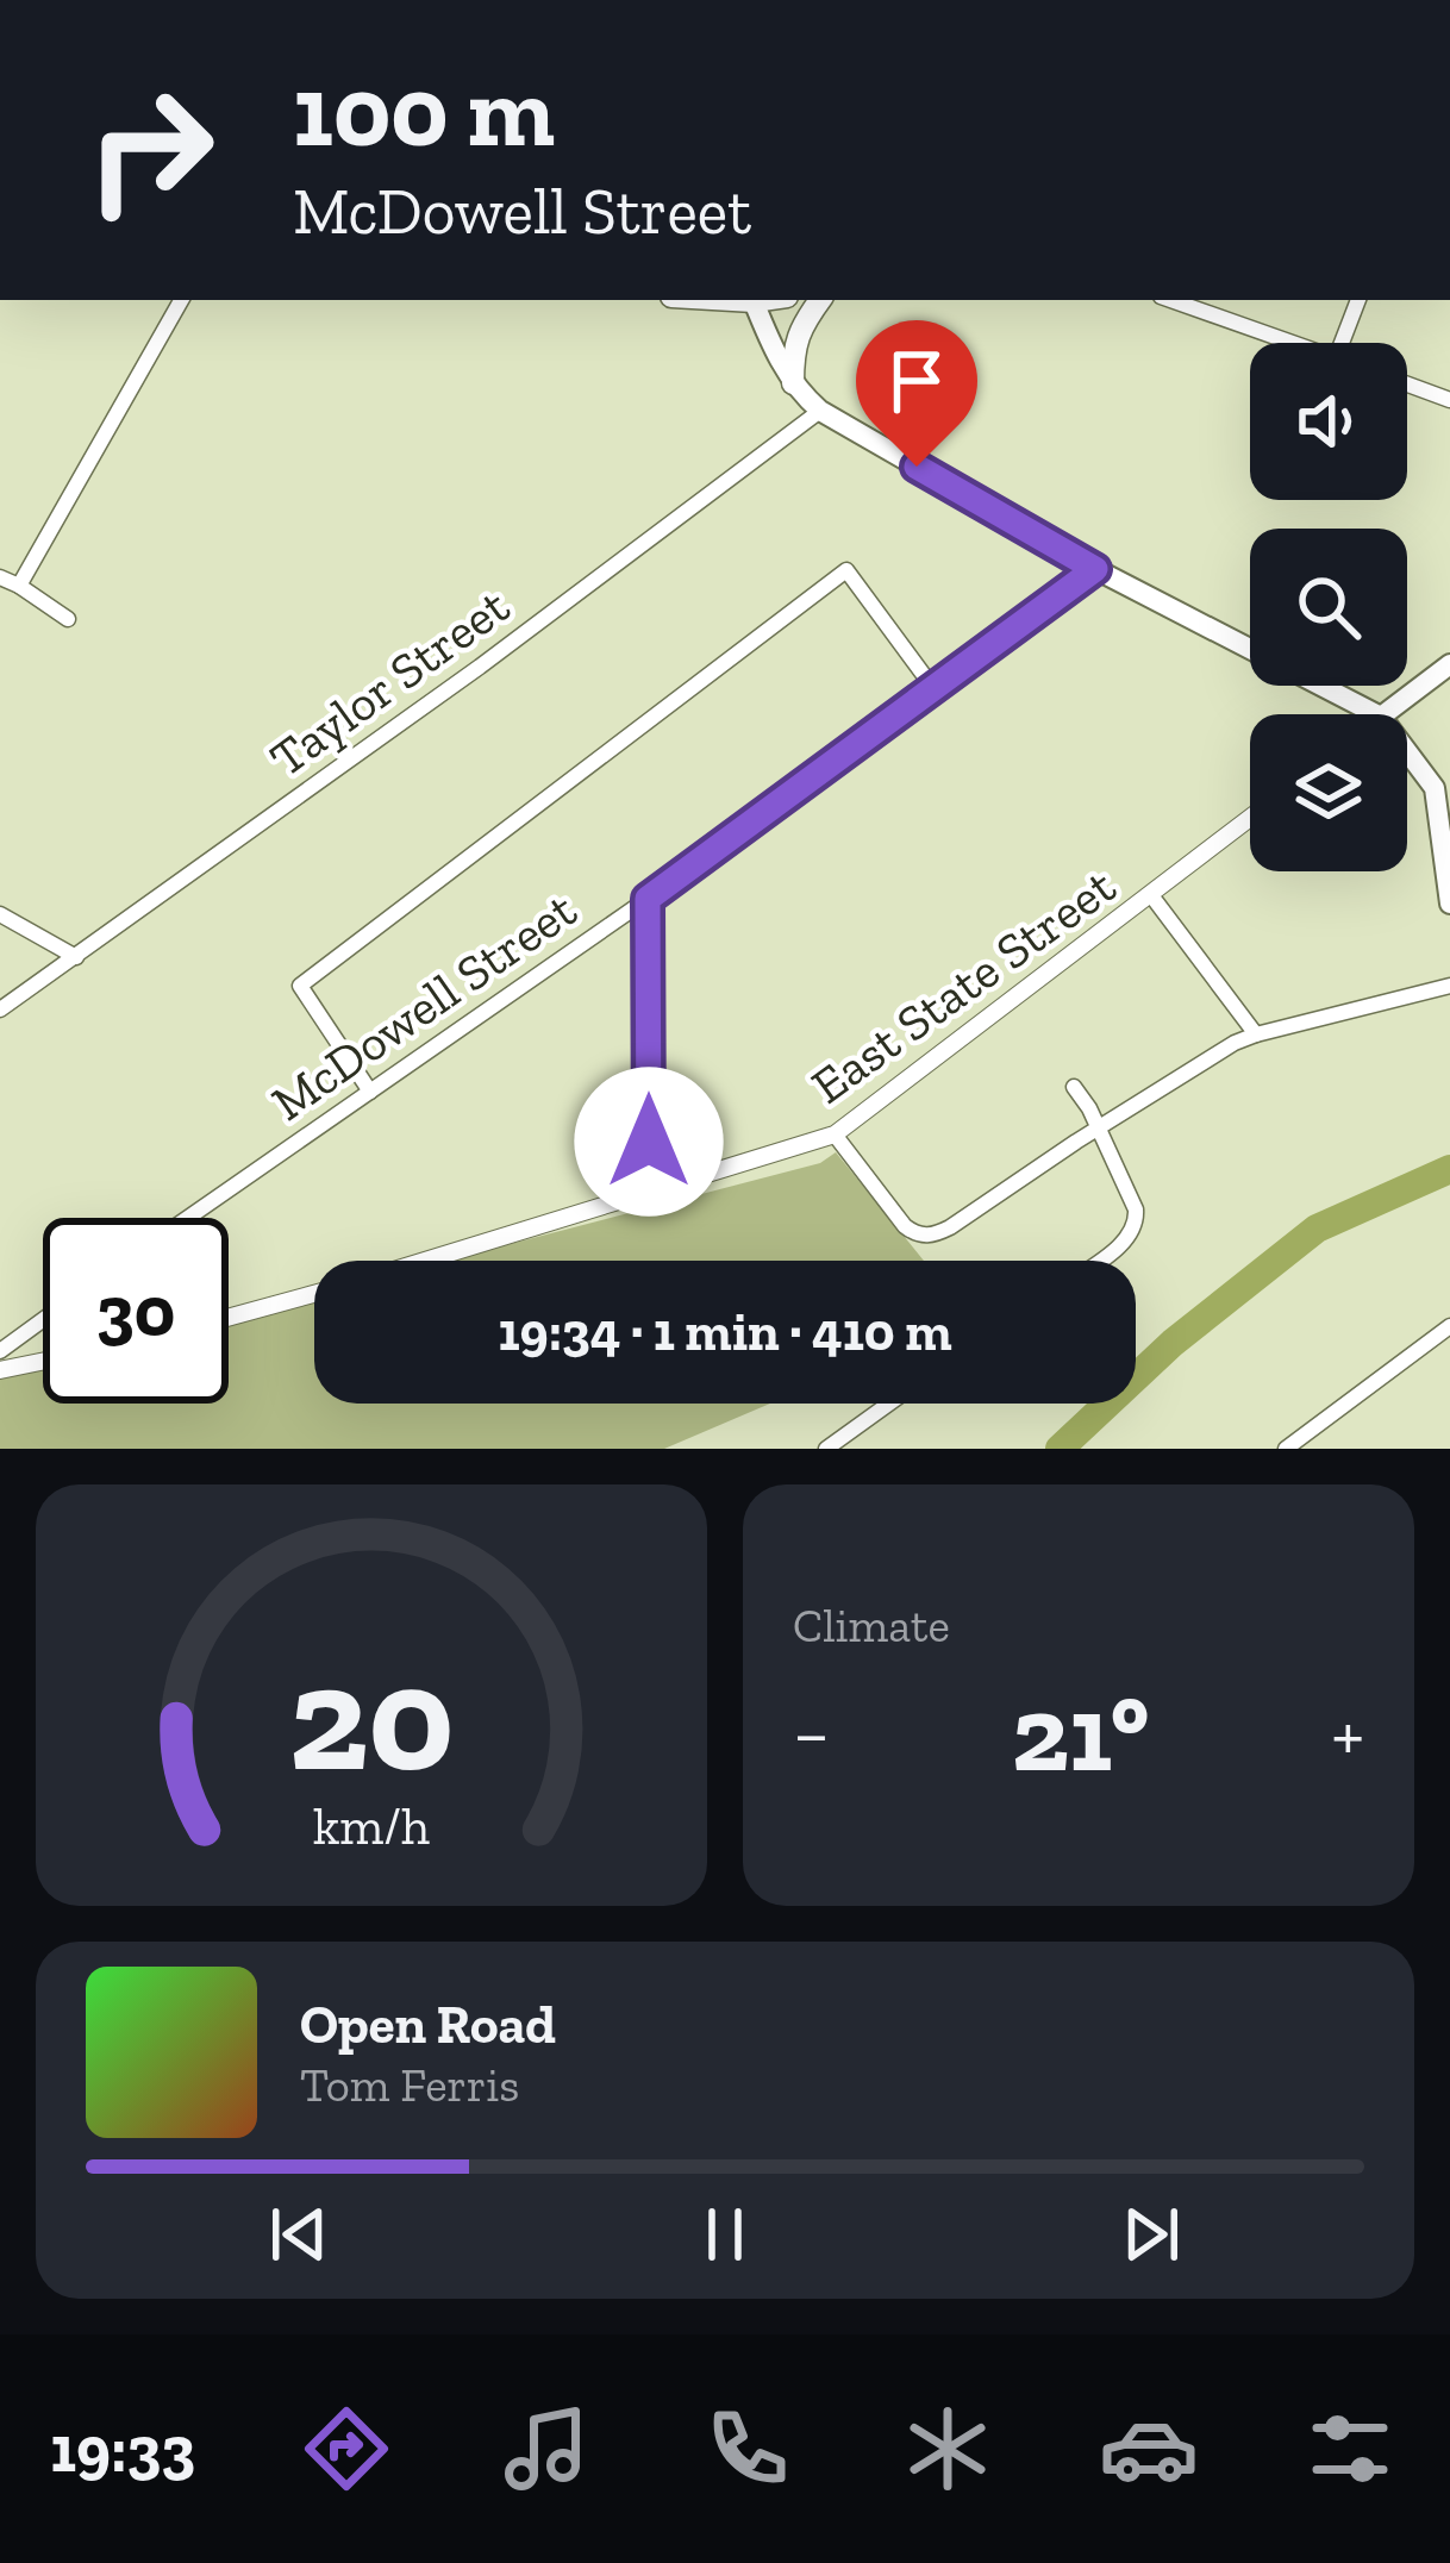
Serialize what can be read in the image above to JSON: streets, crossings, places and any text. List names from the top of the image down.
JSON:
{
  "streets": {
    "street": ["Taylor Street", "East State Street", "McDowell Street"]
  },
  "page": {
    "turn": ["100 m", "McDowell Street"],
    "limit": "30",
    "trip": "19:34 · 1 min · 410 m",
    "tile": "Climate",
    "heat": ["−", "21°", "+"],
    "song": ["Open Road", "Tom Ferris"],
    "tabs": "19:33",
    "gauge": ["20", "km/h"]
  }
}
